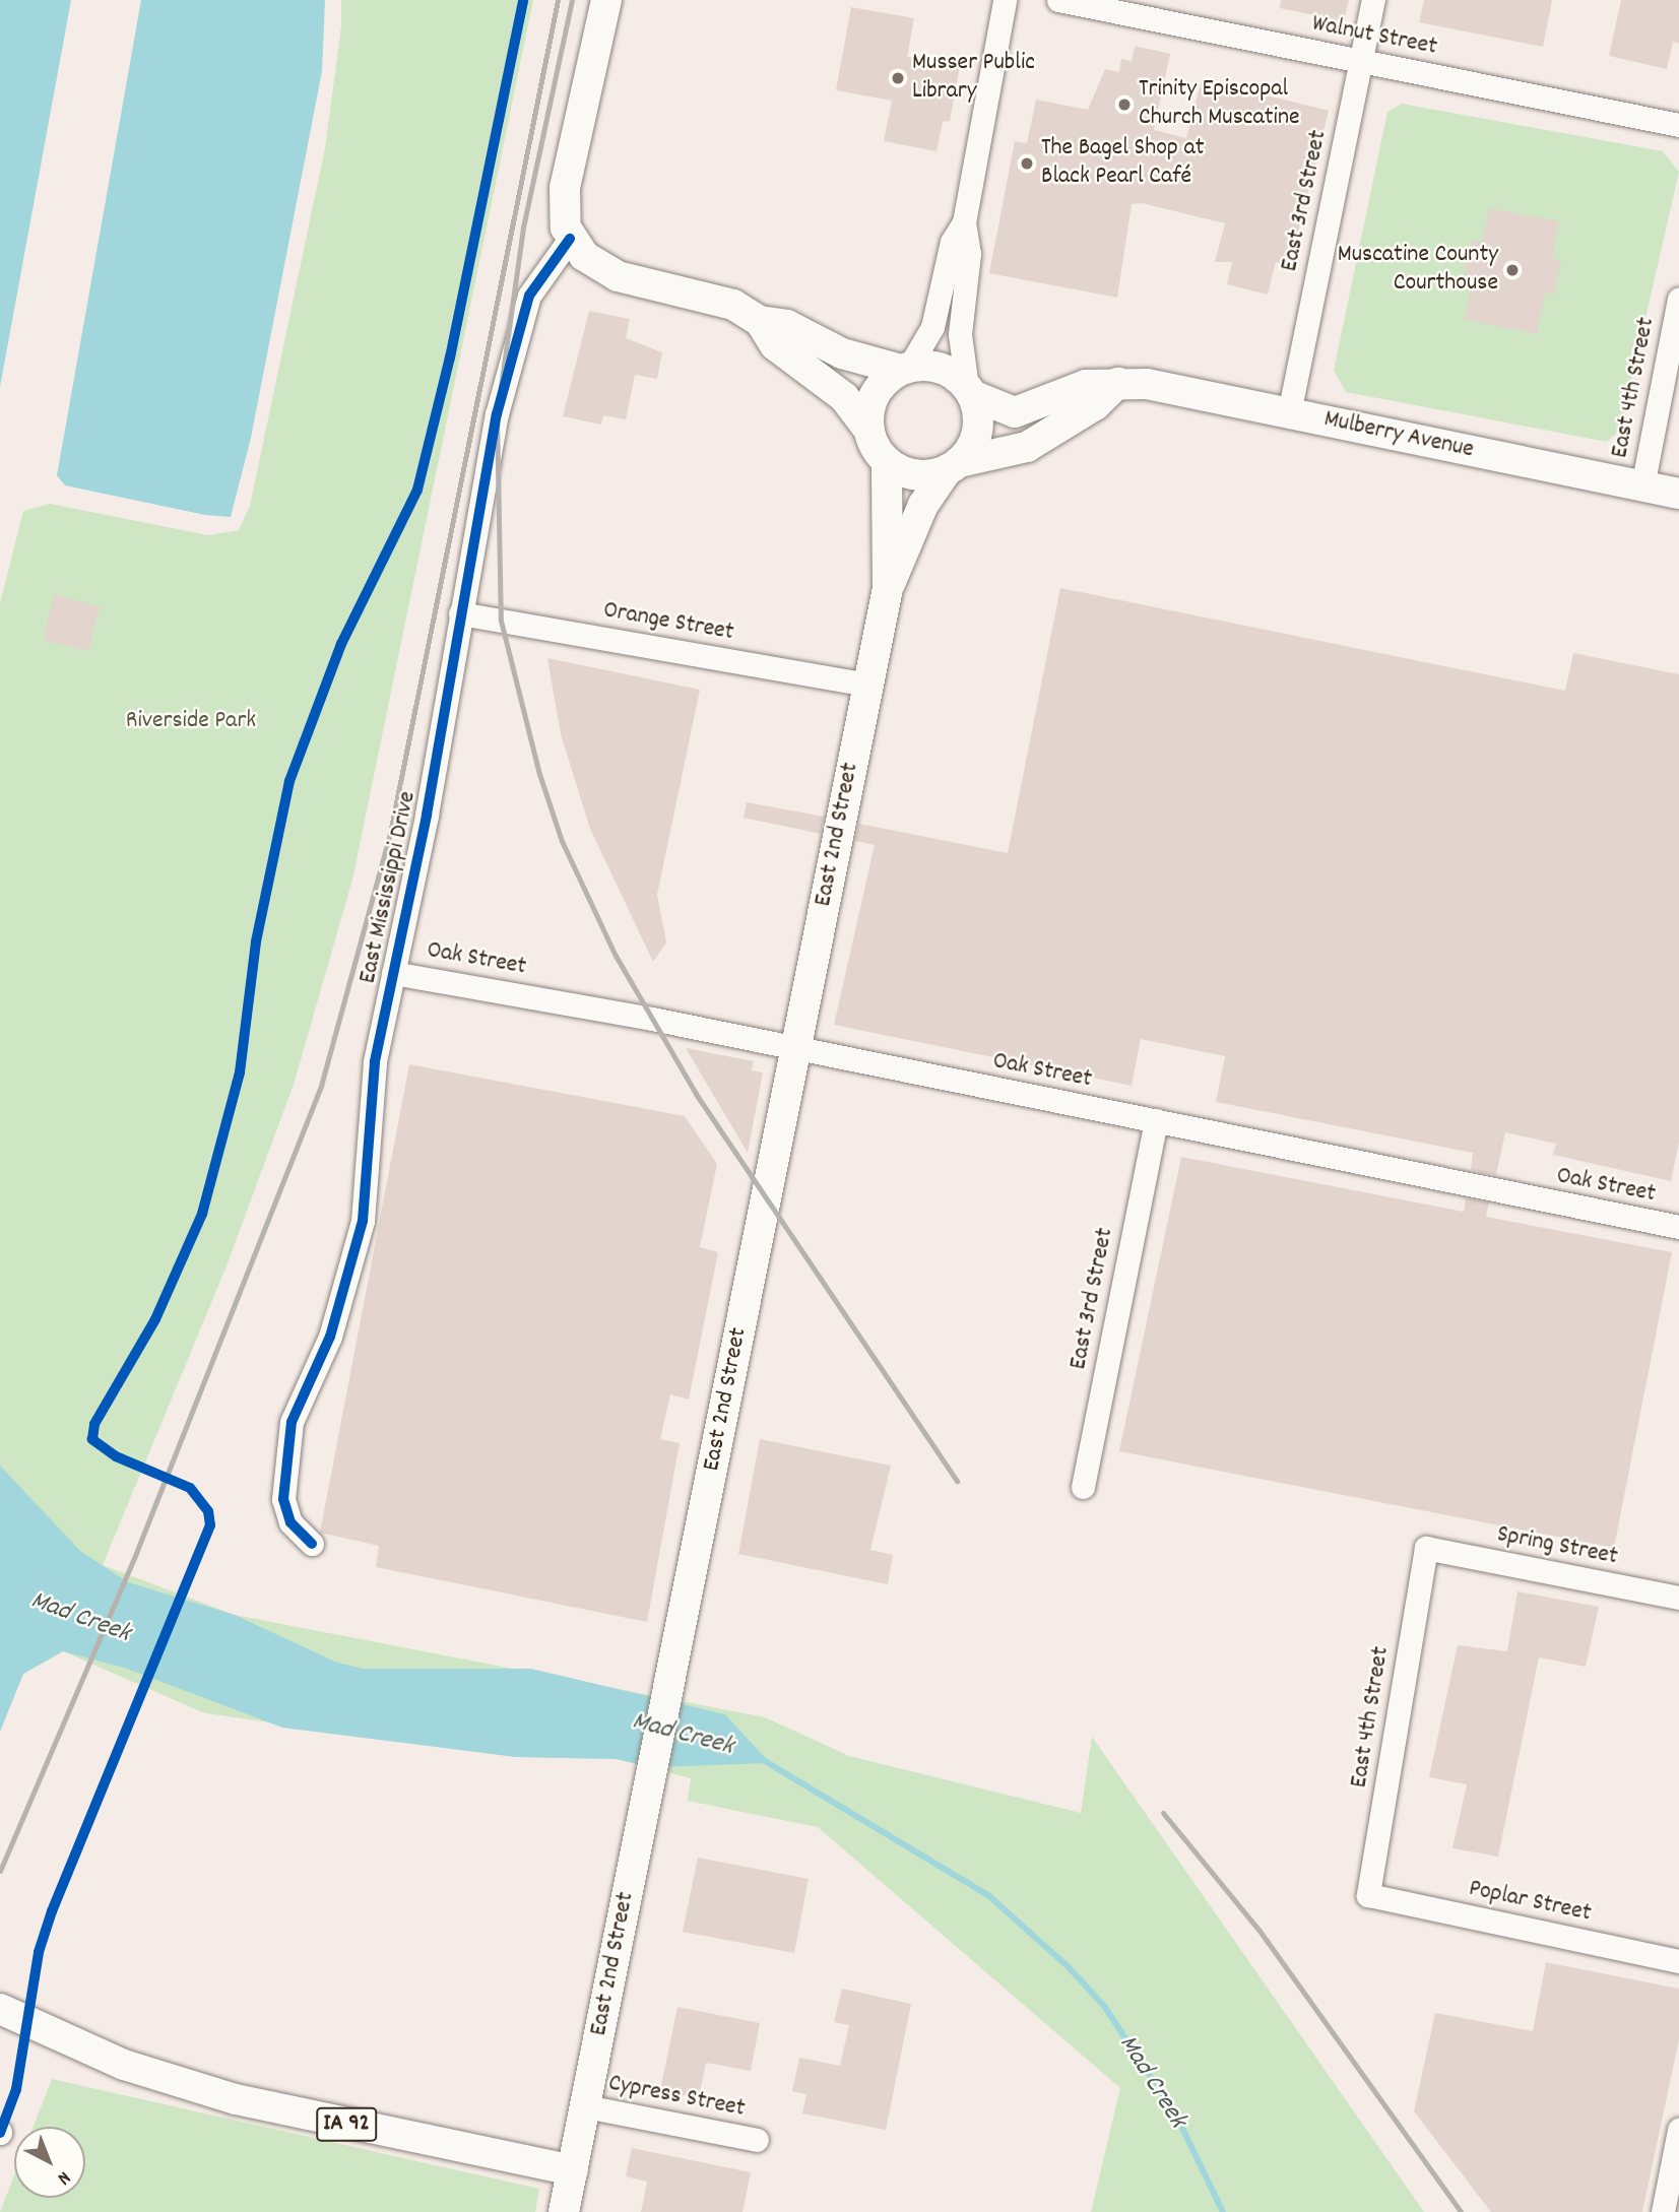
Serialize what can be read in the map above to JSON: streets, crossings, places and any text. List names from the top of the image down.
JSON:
{
  "streets": {
    "main road": ["Mulberry Avenue", "East 2nd Street", "IA 92"],
    "street": [
      "Walnut Street",
      "East 3rd Street",
      "East 4th Street",
      "Orange Street",
      "East Mississippi Drive",
      "Oak Street",
      "Spring Street",
      "Poplar Street",
      "Cypress Street"
    ]
  },
  "crossings": [
    ["Walnut Street", "East 3rd Street"],
    ["East 3rd Street", "Mulberry Avenue"],
    ["East 3rd Street", "Oak Street"],
    ["East 4th Street", "Mulberry Avenue"],
    ["East 4th Street", "Spring Street"],
    ["East 4th Street", "Poplar Street"],
    ["Mulberry Avenue", "East 2nd Street"],
    ["Orange Street", "East 2nd Street"],
    ["Orange Street", "East Mississippi Drive"],
    ["East 2nd Street", "Oak Street"],
    ["East 2nd Street", "Cypress Street"],
    ["East 2nd Street", "IA 92"],
    ["East Mississippi Drive", "Oak Street"]
  ],
  "water": ["Mad Creek"],
  "parks": ["Riverside Park"],
  "places": [
    "Musser Public Library",
    "Trinity Episcopal Church Muscatine",
    "The Bagel Shop at Black Pearl Café",
    "Muscatine County Courthouse"
  ],
  "north": "bottom right"
}
